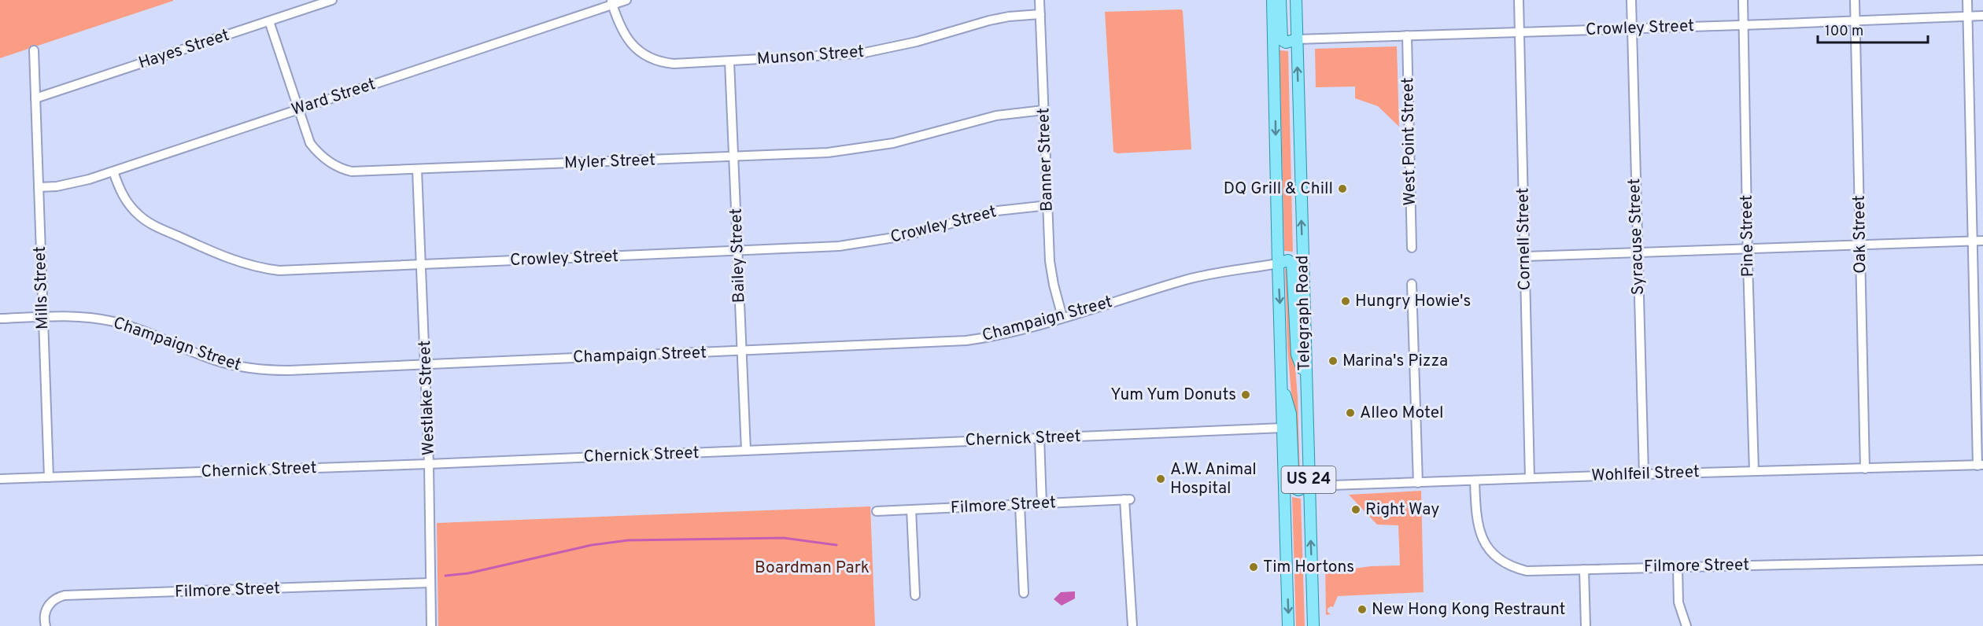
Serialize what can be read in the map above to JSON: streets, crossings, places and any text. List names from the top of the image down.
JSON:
{
  "streets": {
    "main road": ["Telegraph Road", "US 24"],
    "street": [
      "Crowley Street",
      "Hayes Street",
      "Munson Street",
      "Ward Street",
      "West Point Street",
      "Banner Street",
      "Myler Street",
      "Oak Street",
      "Pine Street",
      "Syracuse Street",
      "Cornell Street",
      "Bailey Street",
      "Mills Street",
      "Champaign Street",
      "Westlake Street",
      "Chernick Street",
      "Wohlfeil Street",
      "Filmore Street"
    ]
  },
  "crossings": [
    ["Crowley Street", "Ward Street"],
    ["Crowley Street", "West Point Street"],
    ["Crowley Street", "Banner Street"],
    ["Crowley Street", "Oak Street"],
    ["Crowley Street", "Pine Street"],
    ["Crowley Street", "Syracuse Street"],
    ["Crowley Street", "Cornell Street"],
    ["Crowley Street", "Bailey Street"],
    ["Crowley Street", "Telegraph Road"],
    ["Crowley Street", "Westlake Street"],
    ["Hayes Street", "Myler Street"],
    ["Hayes Street", "Mills Street"],
    ["Munson Street", "Ward Street"],
    ["Munson Street", "Banner Street"],
    ["Munson Street", "Bailey Street"],
    ["Ward Street", "Myler Street"],
    ["Ward Street", "Mills Street"],
    ["Banner Street", "Myler Street"],
    ["Banner Street", "Champaign Street"],
    ["Myler Street", "Bailey Street"],
    ["Myler Street", "Westlake Street"],
    ["Oak Street", "Wohlfeil Street"],
    ["Pine Street", "Wohlfeil Street"],
    ["Syracuse Street", "Wohlfeil Street"],
    ["Cornell Street", "Wohlfeil Street"],
    ["Bailey Street", "Champaign Street"],
    ["Bailey Street", "Chernick Street"],
    ["Mills Street", "Champaign Street"],
    ["Mills Street", "Chernick Street"],
    ["Telegraph Road", "Champaign Street"],
    ["Telegraph Road", "Chernick Street"],
    ["Telegraph Road", "Wohlfeil Street"],
    ["Champaign Street", "Westlake Street"],
    ["Westlake Street", "Chernick Street"],
    ["Westlake Street", "Filmore Street"],
    ["Wohlfeil Street", "Filmore Street"]
  ],
  "parks": ["Boardman Park"],
  "places": [
    "DQ Grill & Chill",
    "Hungry Howie's",
    "Marina's Pizza",
    "Yum Yum Donuts",
    "Alleo Motel",
    "A.W. Animal Hospital",
    "Right Way",
    "Tim Hortons",
    "New Hong Kong Restraunt"
  ],
  "scale_bar": "100 m"
}
